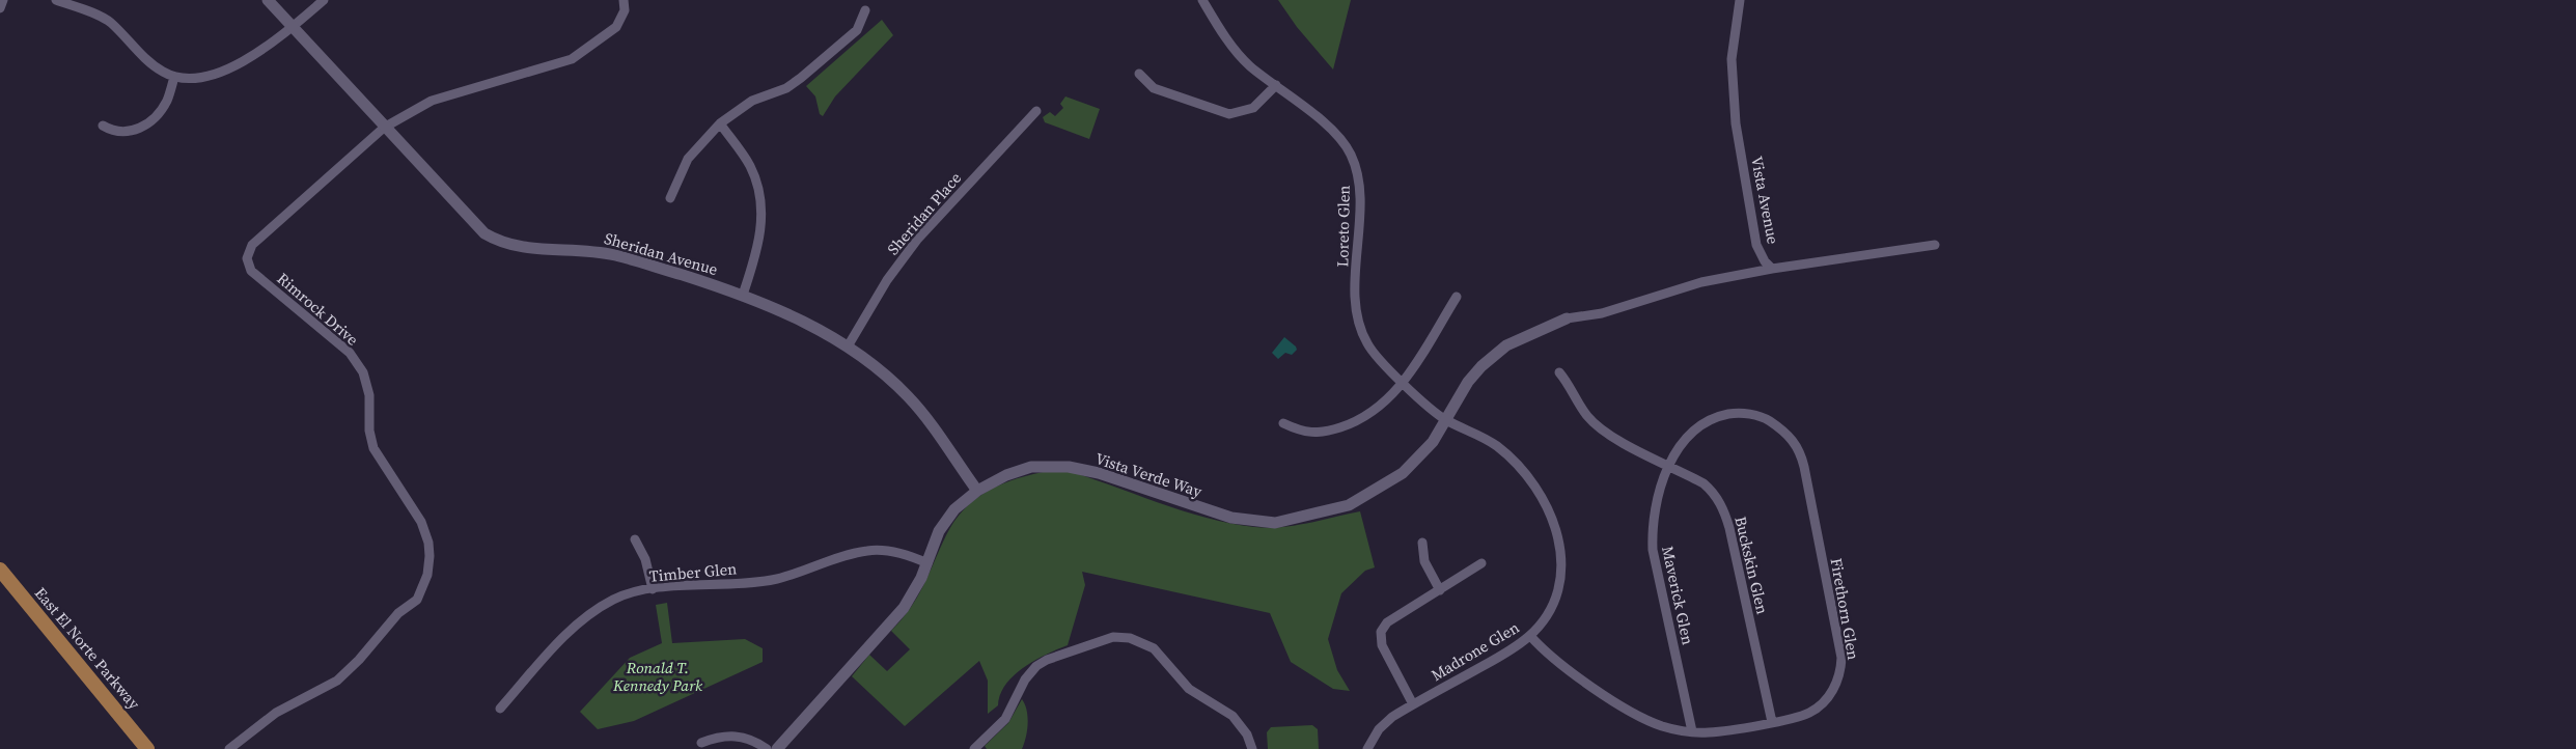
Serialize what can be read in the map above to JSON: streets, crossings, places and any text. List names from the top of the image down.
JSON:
{
  "streets": {
    "main road": ["East El Norte Parkway"],
    "street": [
      "Vista Avenue",
      "Sheridan Place",
      "Loreto Glen",
      "Sheridan Avenue",
      "Rimrock Drive",
      "Vista Verde Way",
      "Buckskin Glen",
      "Timber Glen",
      "Maverick Glen",
      "Firethorn Glen",
      "Madrone Glen"
    ]
  },
  "crossings": [
    ["Sheridan Place", "Sheridan Avenue"],
    ["Loreto Glen", "Vista Verde Way"],
    ["Loreto Glen", "Madrone Glen"],
    ["Sheridan Avenue", "Rimrock Drive"],
    ["Sheridan Avenue", "Vista Verde Way"],
    ["Vista Verde Way", "Timber Glen"],
    ["Vista Verde Way", "Madrone Glen"],
    ["Buckskin Glen", "Maverick Glen"],
    ["Buckskin Glen", "Firethorn Glen"],
    ["Maverick Glen", "Firethorn Glen"],
    ["Firethorn Glen", "Madrone Glen"]
  ],
  "parks": ["Ronald T. Kennedy Park"]
}
